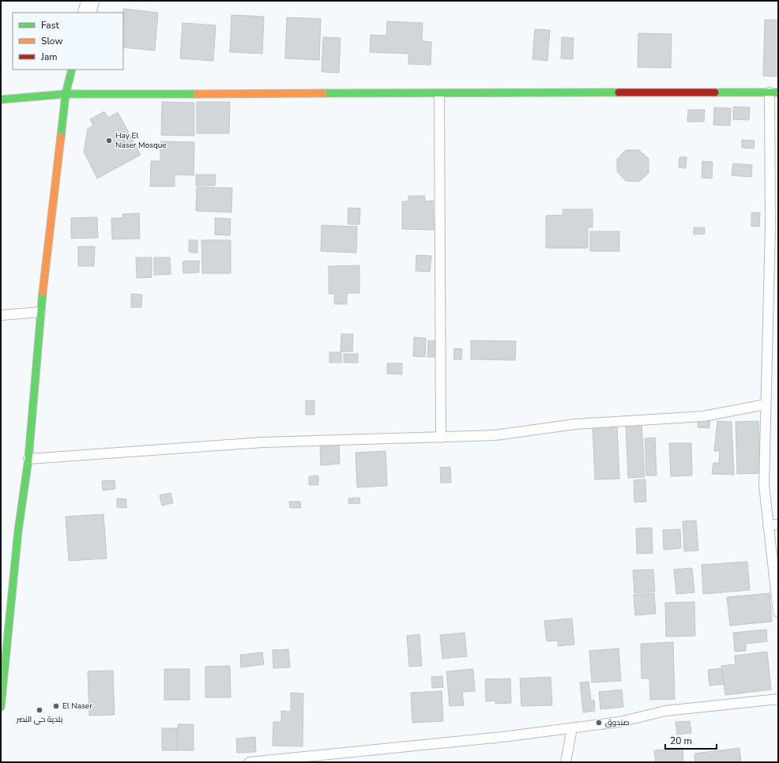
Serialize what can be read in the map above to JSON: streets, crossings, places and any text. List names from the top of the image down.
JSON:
{
  "places": [
    "Hay El Naser Mosque",
    "El Naser",
    "بلدية حي النصر",
    "صندوق"
  ],
  "legend": ["Fast", "Slow", "Jam"],
  "scale_bar": "20 m"
}
